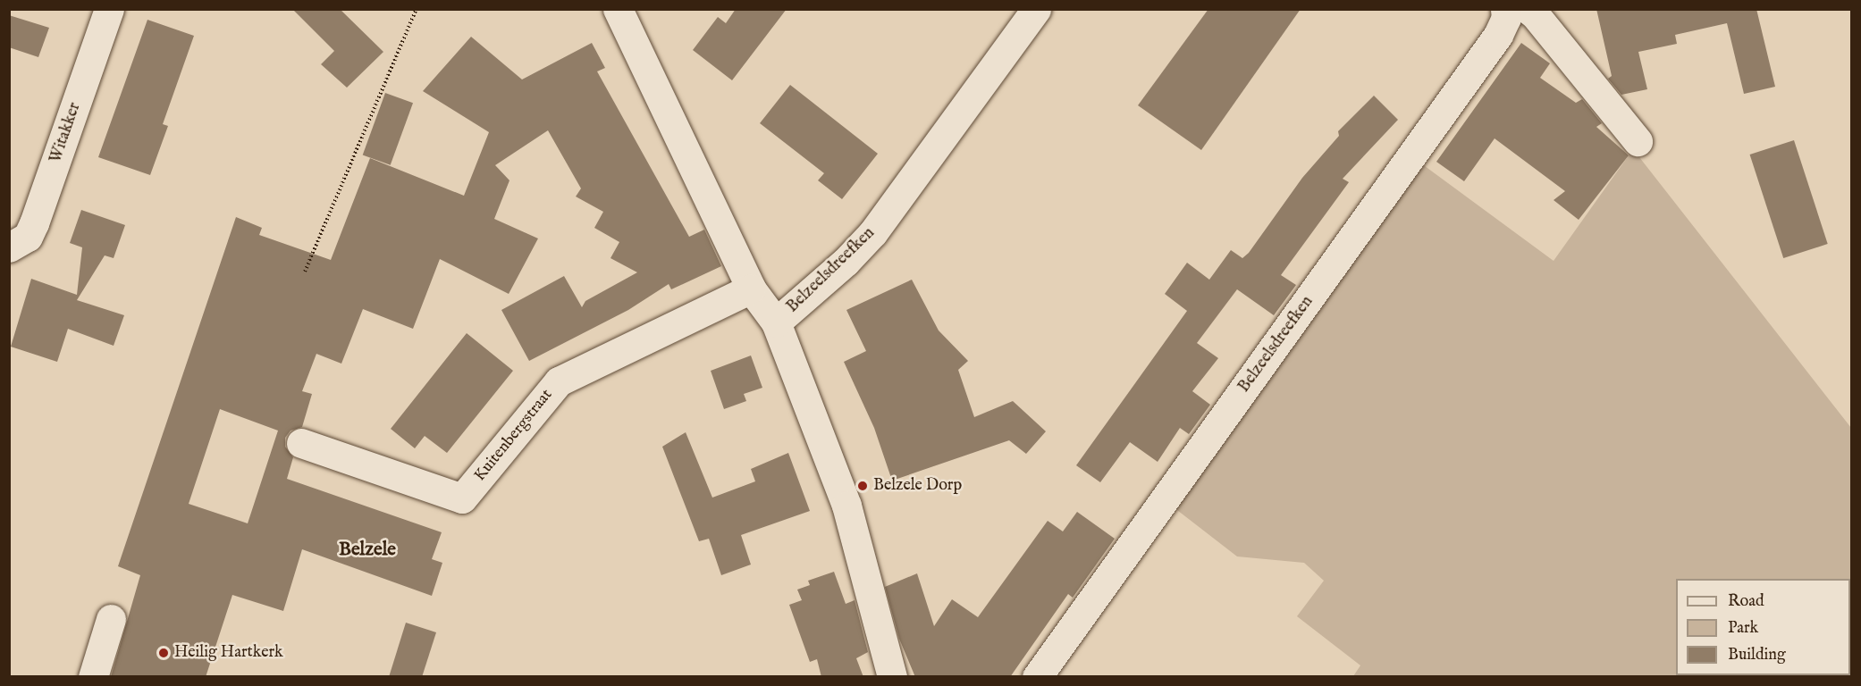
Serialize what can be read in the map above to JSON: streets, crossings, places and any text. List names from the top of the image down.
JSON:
{
  "streets": {
    "street": ["Witakker", "Belzeelsdreefken", "Kuitenbergstraat"]
  },
  "districts": ["Belzele"],
  "places": ["Belzele Dorp", "Heilig Hartkerk"],
  "legend": ["Road", "Park", "Building"]
}
